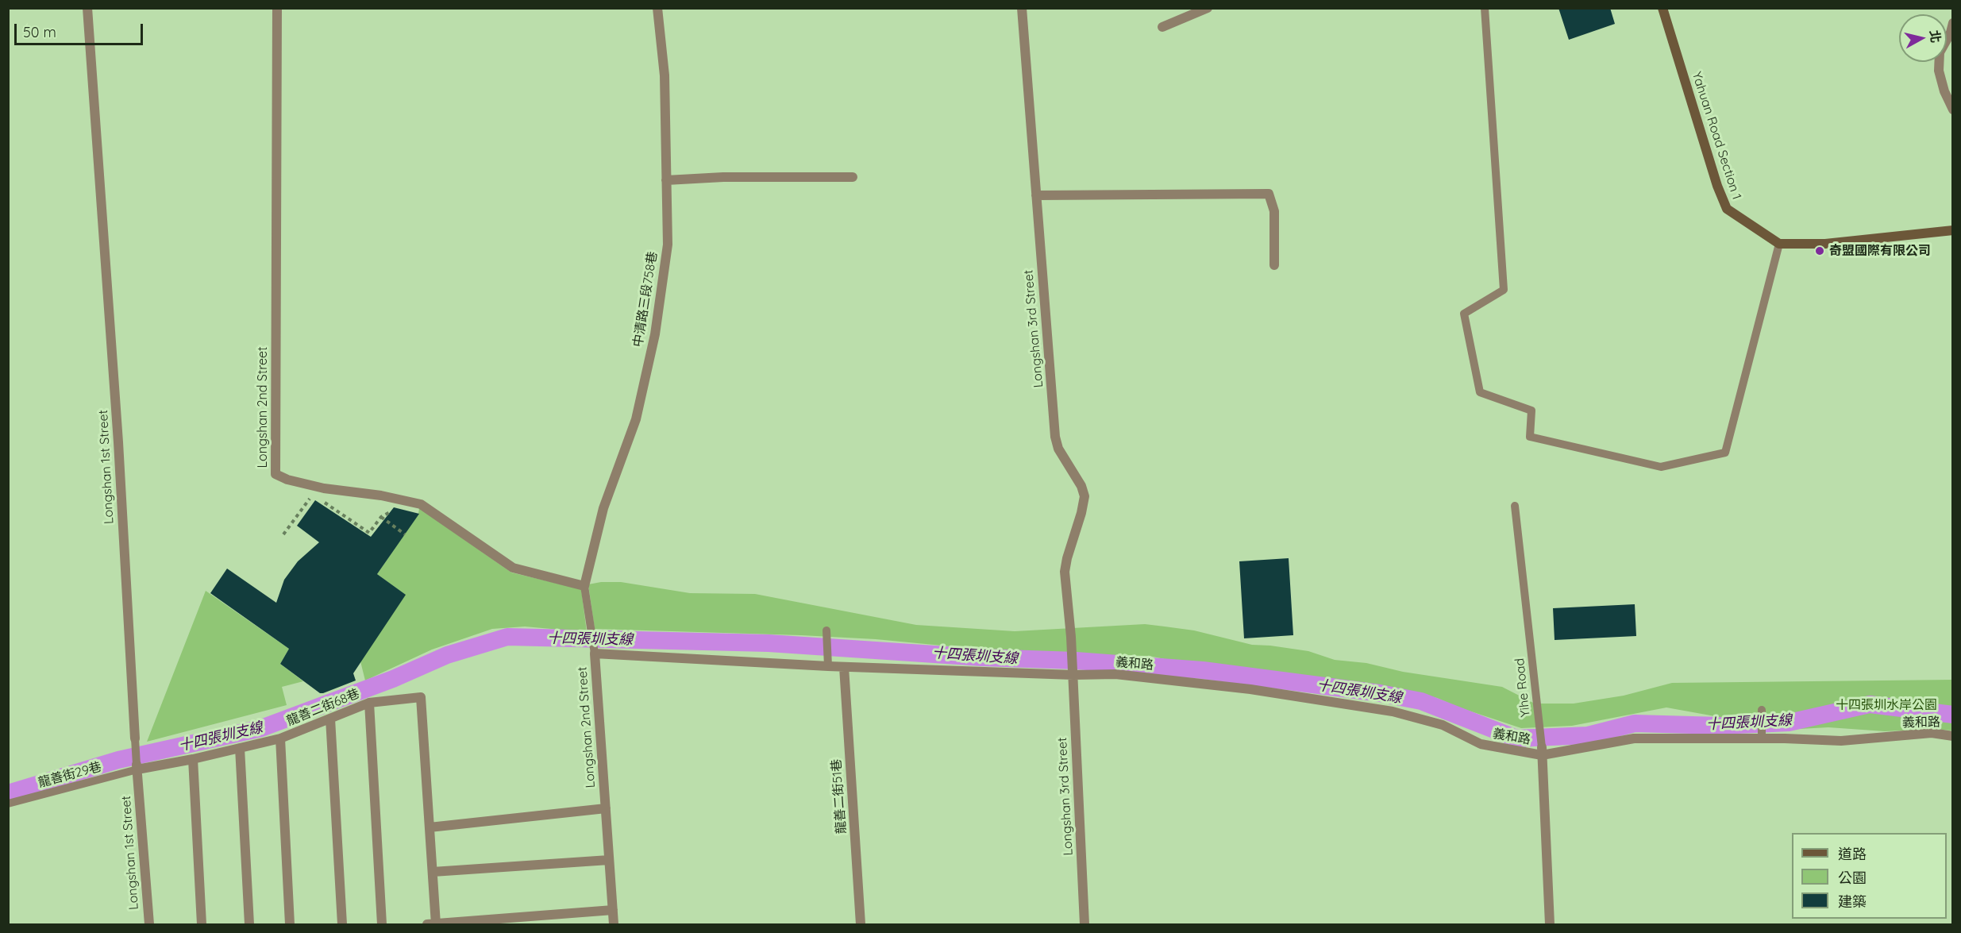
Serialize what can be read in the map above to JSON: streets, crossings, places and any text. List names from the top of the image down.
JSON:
{
  "streets": {
    "street": [
      "Yahuan Road Section 1",
      "中清路三段758巷",
      "Longshan 3rd Street",
      "Longshan 2nd Street",
      "Longshan 1st Street",
      "義和路",
      "Yihe Road",
      "龍善二街68巷",
      "龍善二街51巷"
    ],
    "lane": ["龍善街29巷"]
  },
  "crossings": [
    ["中清路三段758巷", "Longshan 2nd Street"],
    ["Longshan 3rd Street", "義和路"],
    ["Longshan 2nd Street", "龍善二街68巷"],
    ["Longshan 1st Street", "龍善二街68巷"],
    ["Longshan 1st Street", "龍善街29巷"],
    ["義和路", "Yihe Road"],
    ["龍善二街68巷", "龍善街29巷"]
  ],
  "water": ["十四張圳支線"],
  "parks": ["十四張圳水岸公園"],
  "places": ["奇盟國際有限公司"],
  "legend": ["道路", "公園", "建築"],
  "scale_bar": "50 m",
  "north": "right"
}
